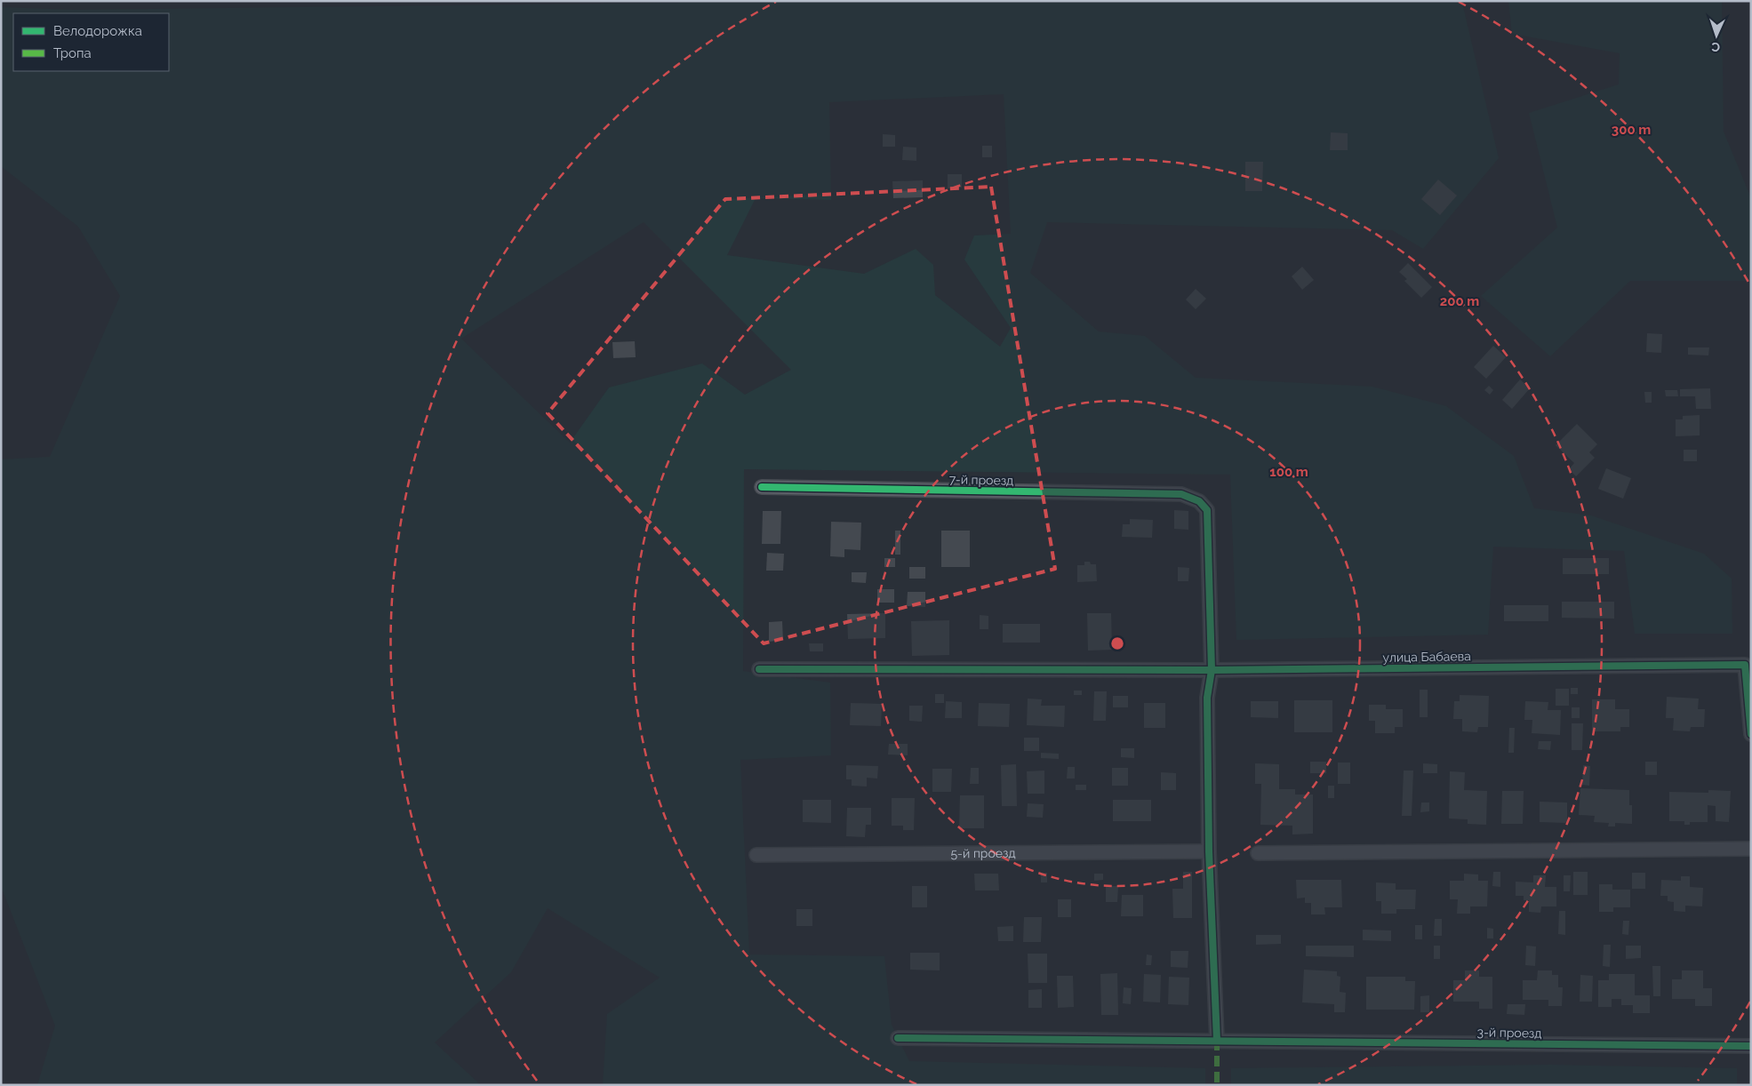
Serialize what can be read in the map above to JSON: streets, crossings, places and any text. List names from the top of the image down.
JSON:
{
  "streets": {
    "street": [
      "7-й проезд",
      "улица Бабаева",
      "5-й проезд",
      "3-й проезд"
    ]
  },
  "crossings": [
    ["7-й проезд", "улица Бабаева"]
  ],
  "legend": ["Велодорожка", "Тропа"],
  "north": "bottom",
  "rings": ["300 m", "200 m", "100 m"]
}
